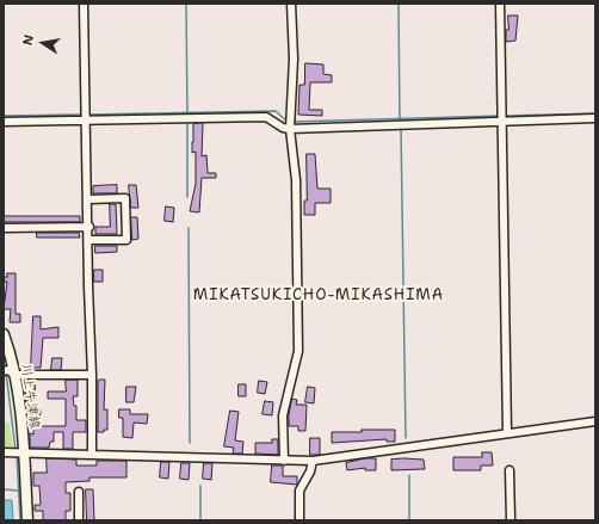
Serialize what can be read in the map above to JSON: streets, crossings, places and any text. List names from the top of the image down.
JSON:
{
  "streets": {
    "main road": ["川上牛津線"]
  },
  "districts": ["MIKATSUKICHO-MIKASHIMA"],
  "north": "left"
}
